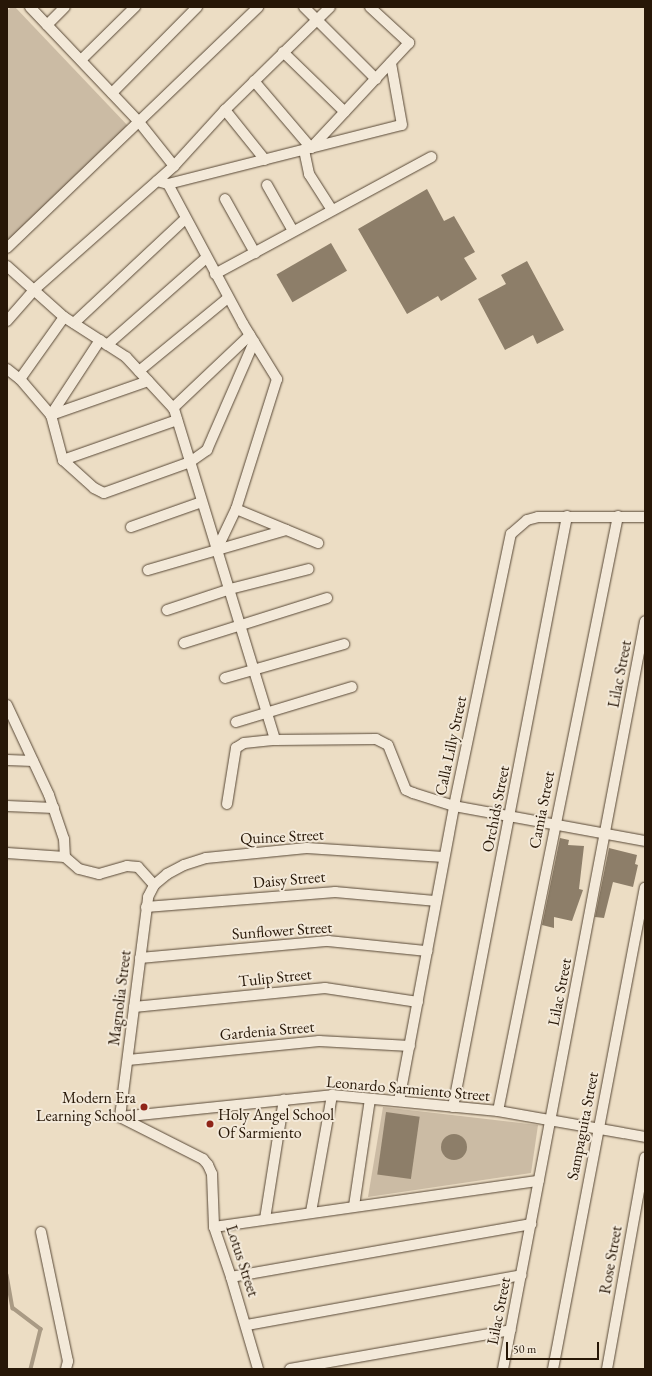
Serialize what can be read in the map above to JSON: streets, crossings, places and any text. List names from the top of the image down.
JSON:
{
  "streets": {
    "street": [
      "Lilac Street",
      "Calla Lilly Street",
      "Orchids Street",
      "Camia Street",
      "Quince Street",
      "Daisy Street",
      "Sunflower Street",
      "Tulip Street",
      "Magnolia Street",
      "Gardenia Street",
      "Leonardo Sarmiento Street",
      "Sampaguita Street",
      "Rose Street",
      "Lotus Street"
    ]
  },
  "crossings": [
    ["Lilac Street", "Leonardo Sarmiento Street"],
    ["Calla Lilly Street", "Orchids Street"],
    ["Calla Lilly Street", "Camia Street"],
    ["Calla Lilly Street", "Quince Street"],
    ["Calla Lilly Street", "Daisy Street"],
    ["Calla Lilly Street", "Sunflower Street"],
    ["Calla Lilly Street", "Tulip Street"],
    ["Calla Lilly Street", "Gardenia Street"],
    ["Calla Lilly Street", "Leonardo Sarmiento Street"],
    ["Orchids Street", "Leonardo Sarmiento Street"],
    ["Camia Street", "Leonardo Sarmiento Street"],
    ["Quince Street", "Magnolia Street"],
    ["Daisy Street", "Magnolia Street"],
    ["Sunflower Street", "Magnolia Street"],
    ["Tulip Street", "Magnolia Street"],
    ["Magnolia Street", "Gardenia Street"],
    ["Magnolia Street", "Leonardo Sarmiento Street"],
    ["Magnolia Street", "Lotus Street"],
    ["Leonardo Sarmiento Street", "Sampaguita Street"],
    ["Leonardo Sarmiento Street", "Lotus Street"]
  ],
  "places": ["Modern Era Learning School", "Holy Angel School Of Sarmiento"],
  "scale_bar": "50 m"
}
